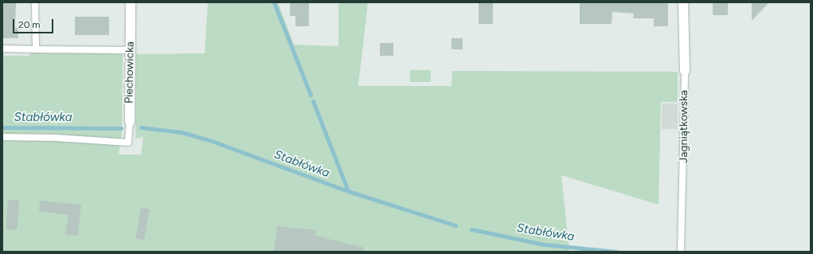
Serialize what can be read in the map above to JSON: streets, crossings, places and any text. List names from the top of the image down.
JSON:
{
  "streets": {
    "street": ["Piechowicka", "Jagniątkowska"]
  },
  "water": ["Stabłówka"],
  "scale_bar": "20 m"
}
